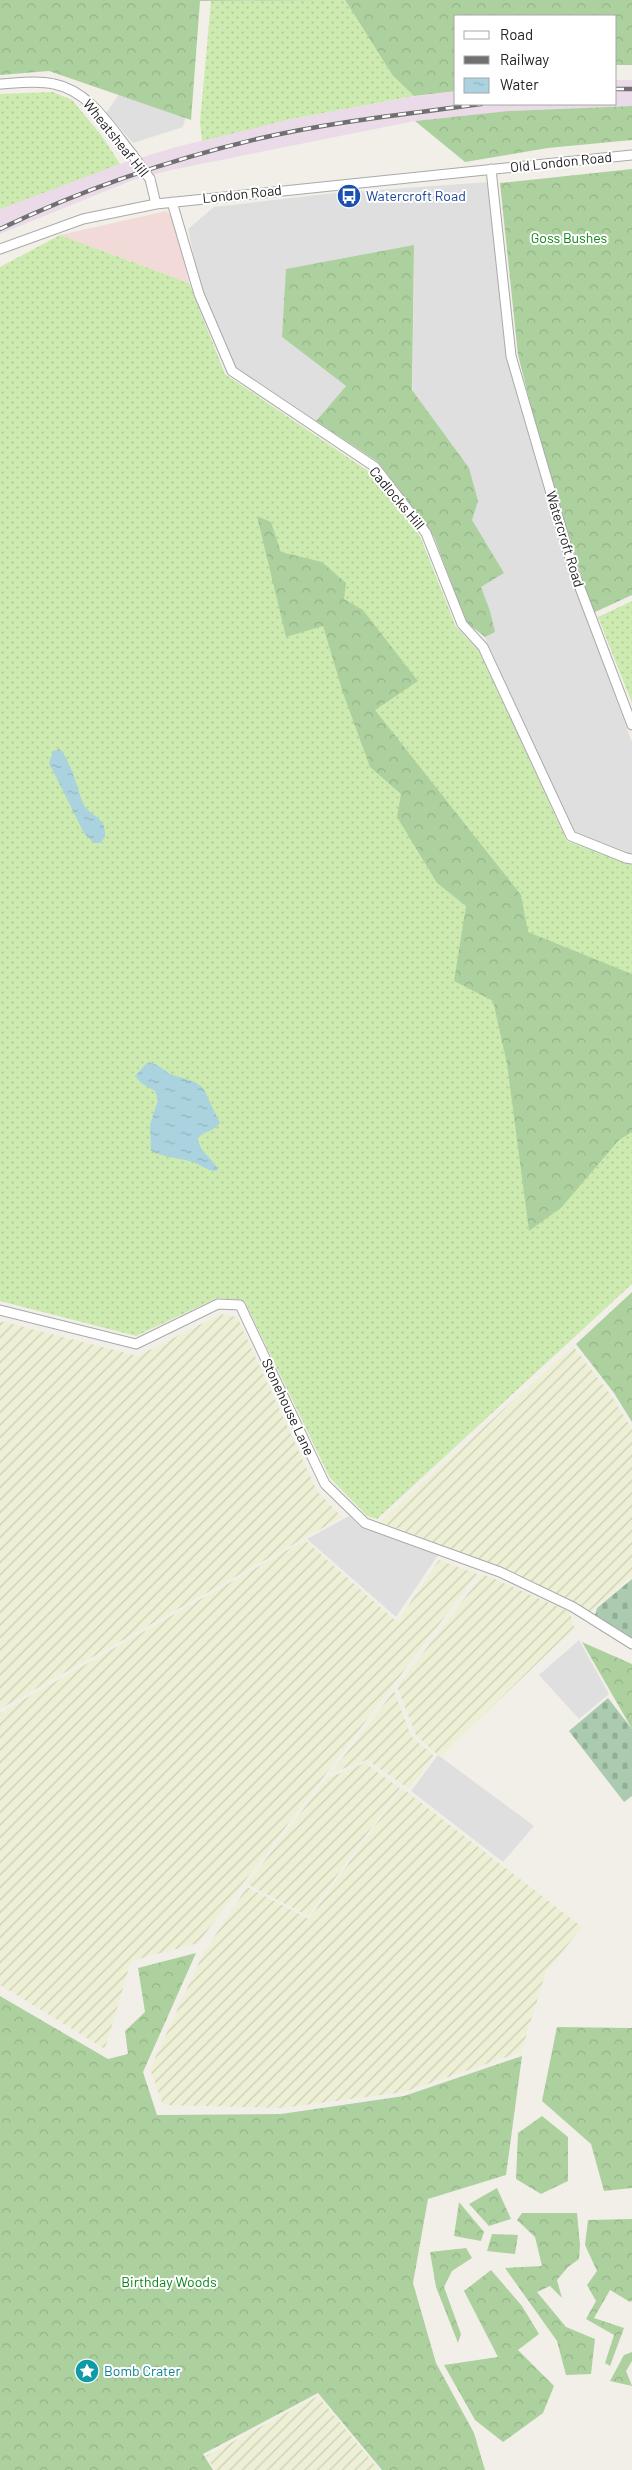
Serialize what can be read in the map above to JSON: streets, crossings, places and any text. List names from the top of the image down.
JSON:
{
  "streets": {
    "street": [
      "Wheatsheaf Hill",
      "Old London Road",
      "London Road",
      "Cadlocks Hill",
      "Watercroft Road",
      "Stonehouse Lane"
    ]
  },
  "crossings": [
    ["Wheatsheaf Hill", "London Road"],
    ["Old London Road", "London Road"],
    ["Old London Road", "Watercroft Road"],
    ["London Road", "Cadlocks Hill"],
    ["London Road", "Watercroft Road"]
  ],
  "parks": ["Goss Bushes", "Birthday Woods"],
  "places": {
    "bus stop": ["Watercroft Road"],
    "place": ["Bomb Crater"]
  },
  "legend": ["Road", "Railway", "Water"]
}
